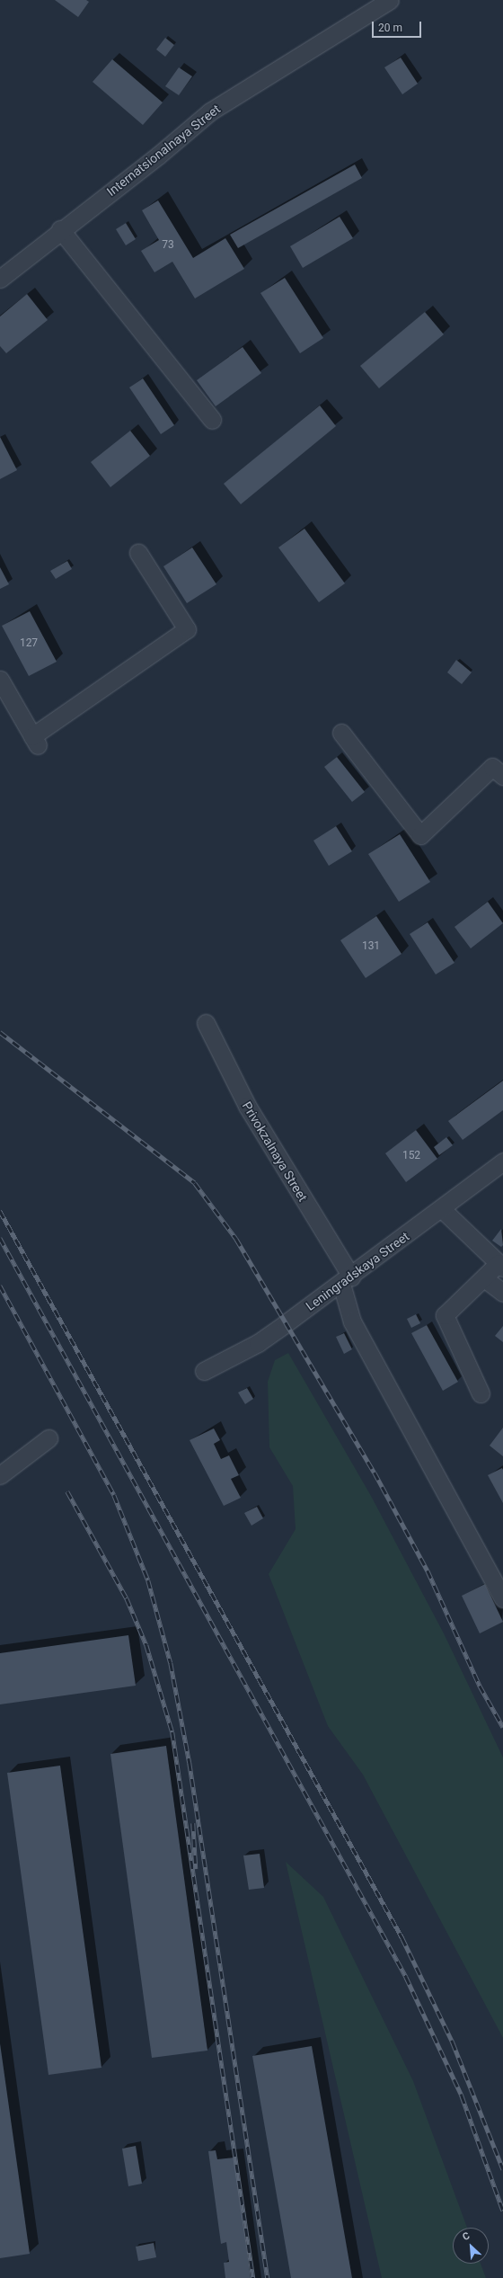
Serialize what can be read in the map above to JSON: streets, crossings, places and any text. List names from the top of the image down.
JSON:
{
  "streets": {
    "street": ["Internatsionalnaya Street", "Privokzalnaya Street", "Leningradskaya Street"]
  },
  "crossings": [
    ["Privokzalnaya Street", "Leningradskaya Street"]
  ],
  "house_numbers": [
    "73",
    "127",
    "131",
    "152"
  ],
  "scale_bar": "20 m",
  "north": "top left"
}
